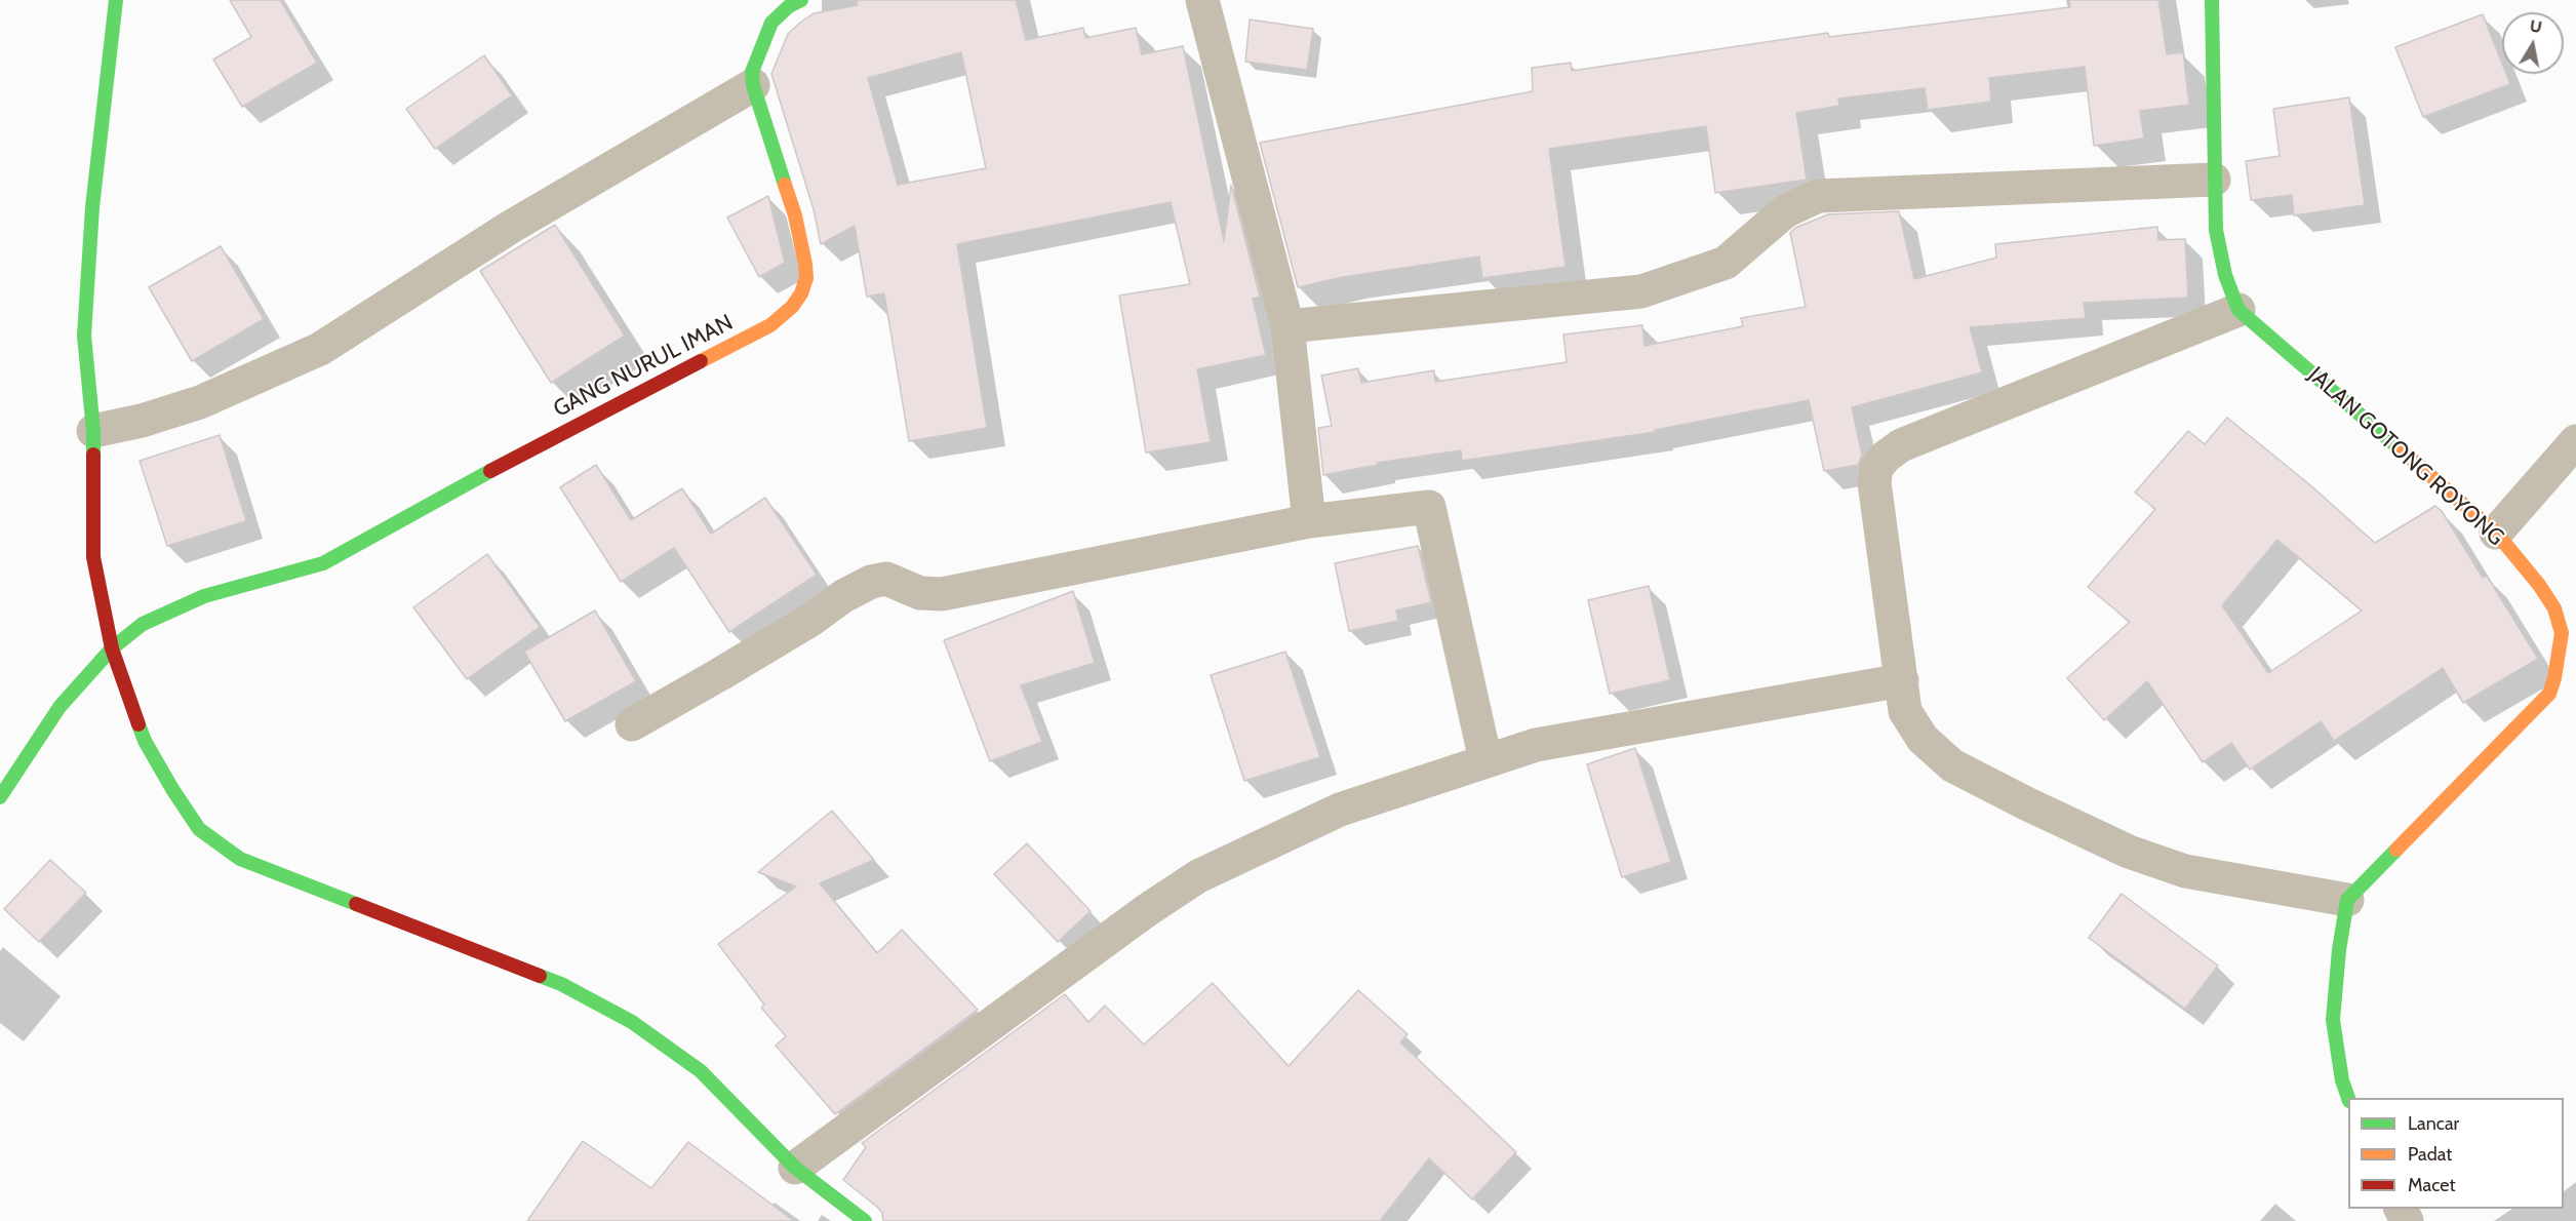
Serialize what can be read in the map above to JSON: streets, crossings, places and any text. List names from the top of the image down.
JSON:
{
  "streets": {
    "street": ["GANG NURUL IMAN", "JALAN GOTONG ROYONG"]
  },
  "legend": ["Lancar", "Padat", "Macet"],
  "north": "top"
}
